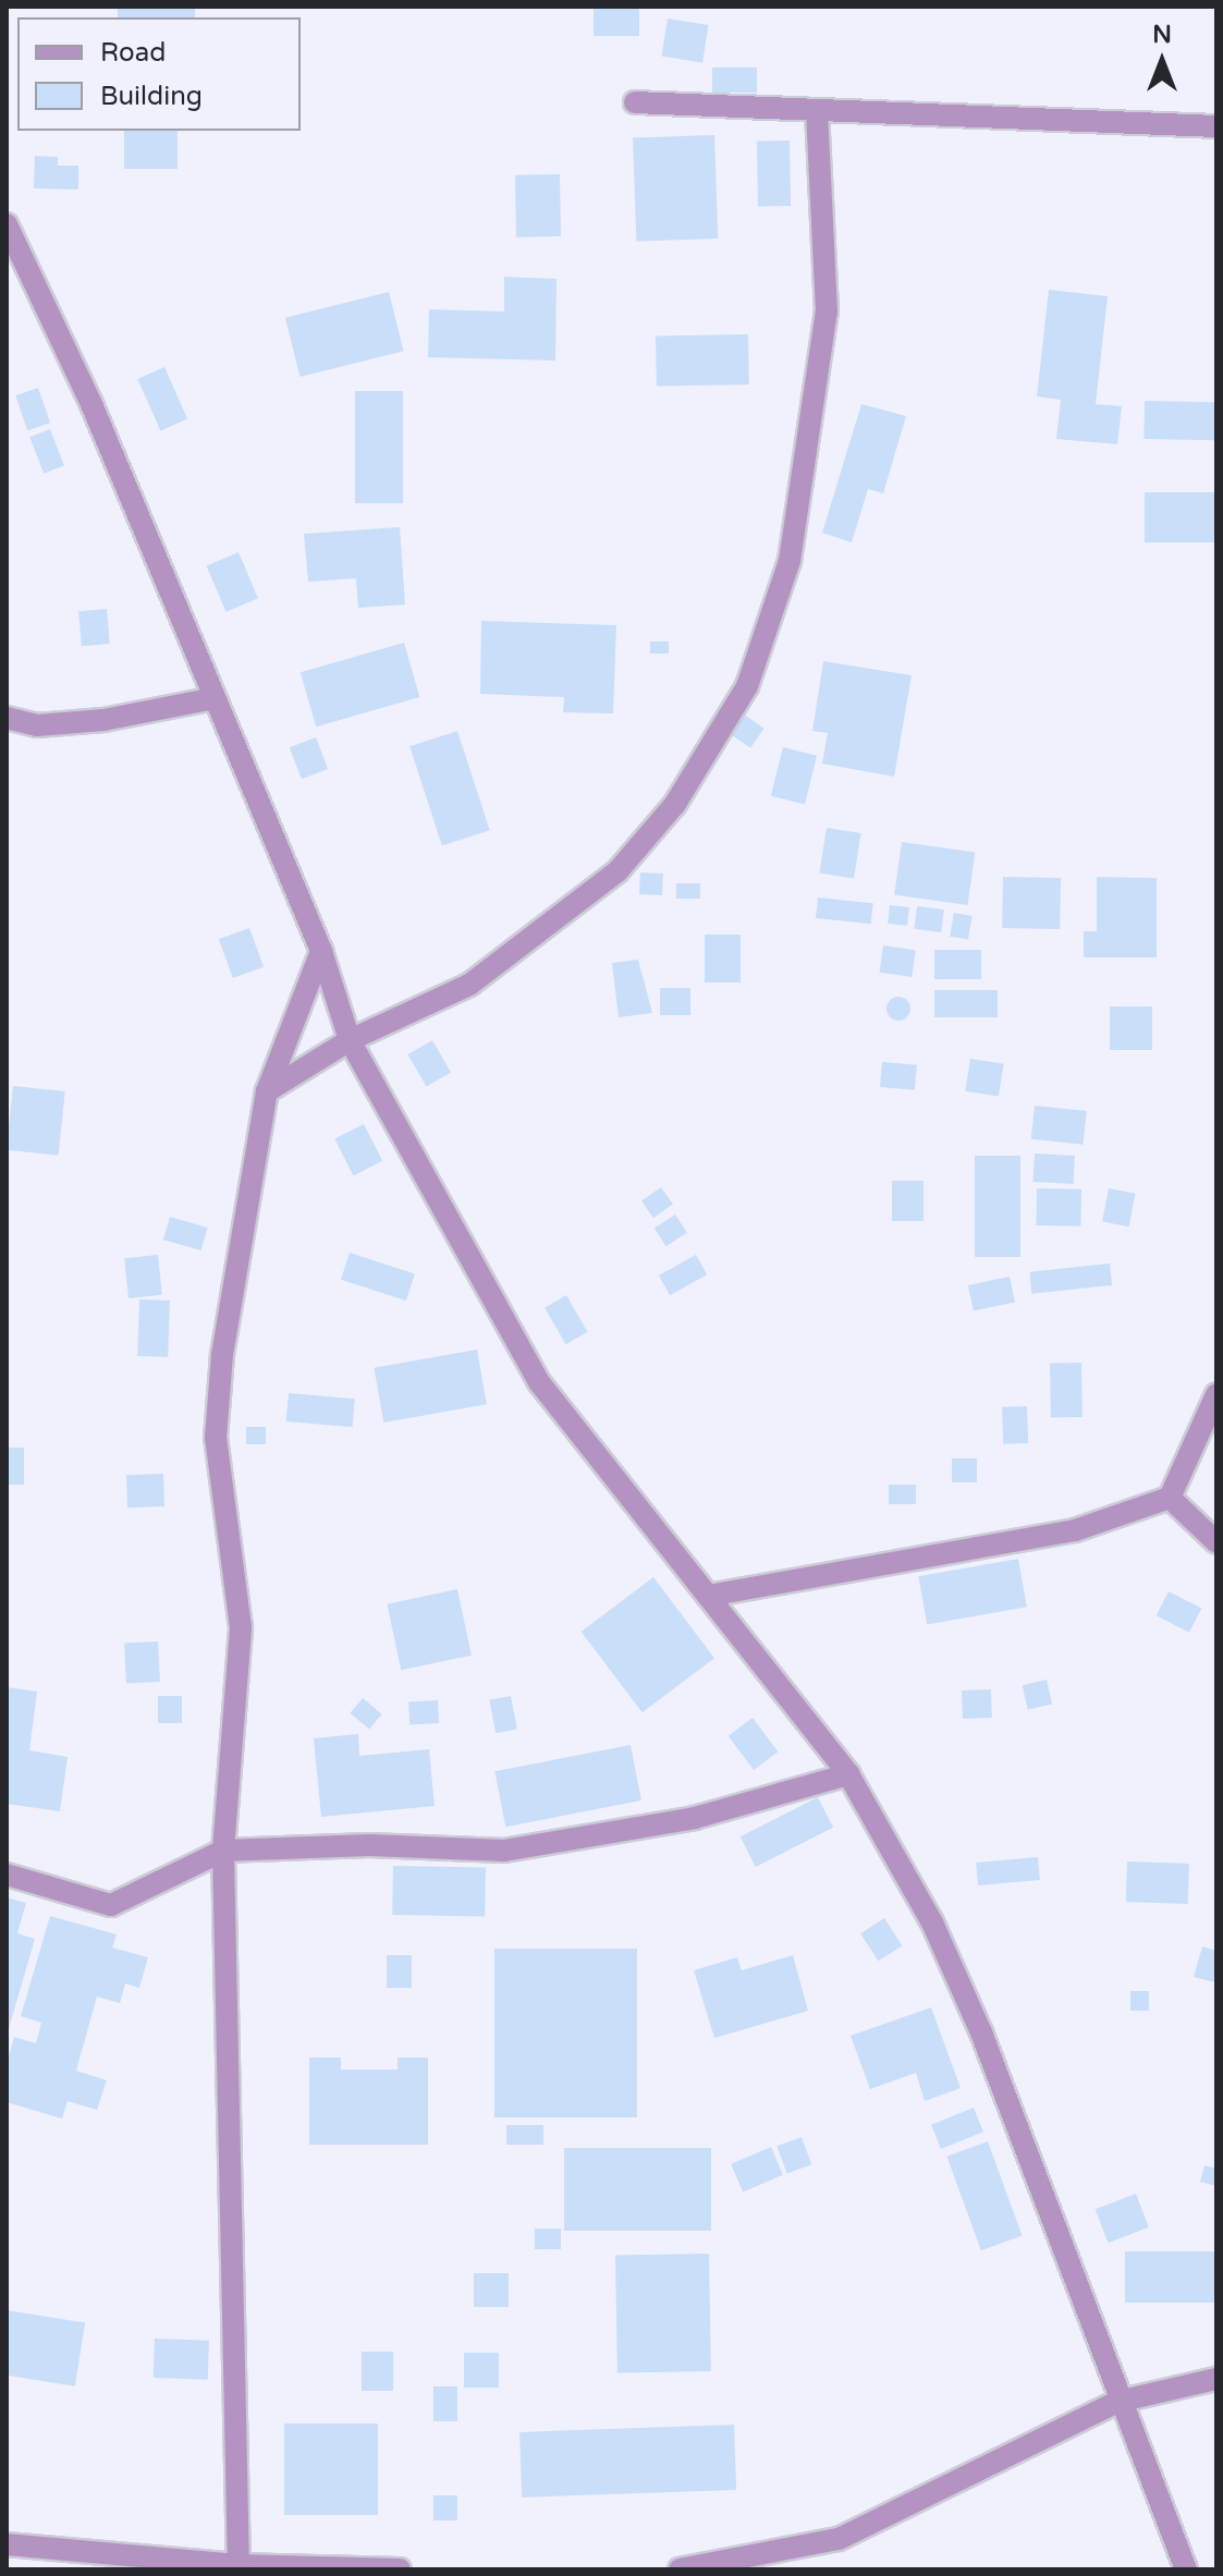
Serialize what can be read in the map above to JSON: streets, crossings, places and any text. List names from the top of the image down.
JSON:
{
  "legend": ["Road", "Building"],
  "north": "top"
}
